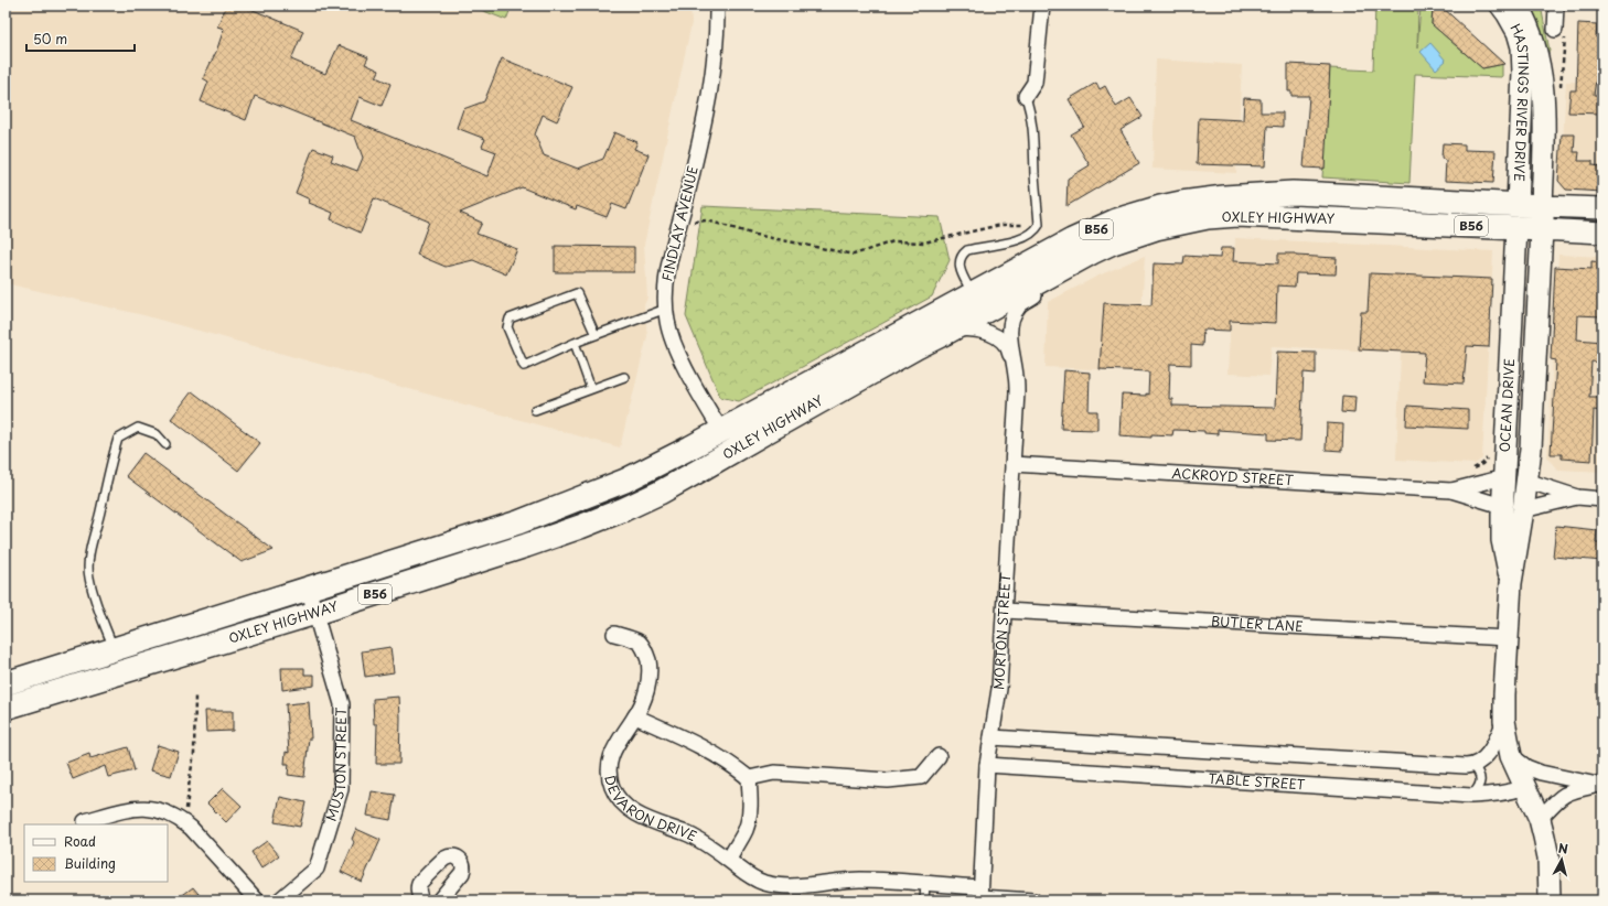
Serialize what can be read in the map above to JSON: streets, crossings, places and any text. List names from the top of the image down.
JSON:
{
  "streets": {
    "main road": [
      "HASTINGS RIVER DRIVE",
      "OXLEY HIGHWAY",
      "B56",
      "OCEAN DRIVE"
    ],
    "street": [
      "FINDLAY AVENUE",
      "ACKROYD STREET",
      "BUTLER LANE",
      "MORTON STREET",
      "MUSTON STREET",
      "TABLE STREET",
      "DEVARON DRIVE"
    ]
  },
  "crossings": [
    ["HASTINGS RIVER DRIVE", "OXLEY HIGHWAY"],
    ["HASTINGS RIVER DRIVE", "OCEAN DRIVE"],
    ["OXLEY HIGHWAY", "FINDLAY AVENUE"],
    ["OXLEY HIGHWAY", "OCEAN DRIVE"],
    ["OXLEY HIGHWAY", "MORTON STREET"],
    ["OXLEY HIGHWAY", "MUSTON STREET"],
    ["OCEAN DRIVE", "ACKROYD STREET"],
    ["OCEAN DRIVE", "BUTLER LANE"],
    ["OCEAN DRIVE", "TABLE STREET"],
    ["ACKROYD STREET", "MORTON STREET"],
    ["BUTLER LANE", "MORTON STREET"],
    ["MORTON STREET", "TABLE STREET"],
    ["MORTON STREET", "DEVARON DRIVE"]
  ],
  "legend": ["Road", "Building"],
  "scale_bar": "50 m",
  "north": "top"
}
